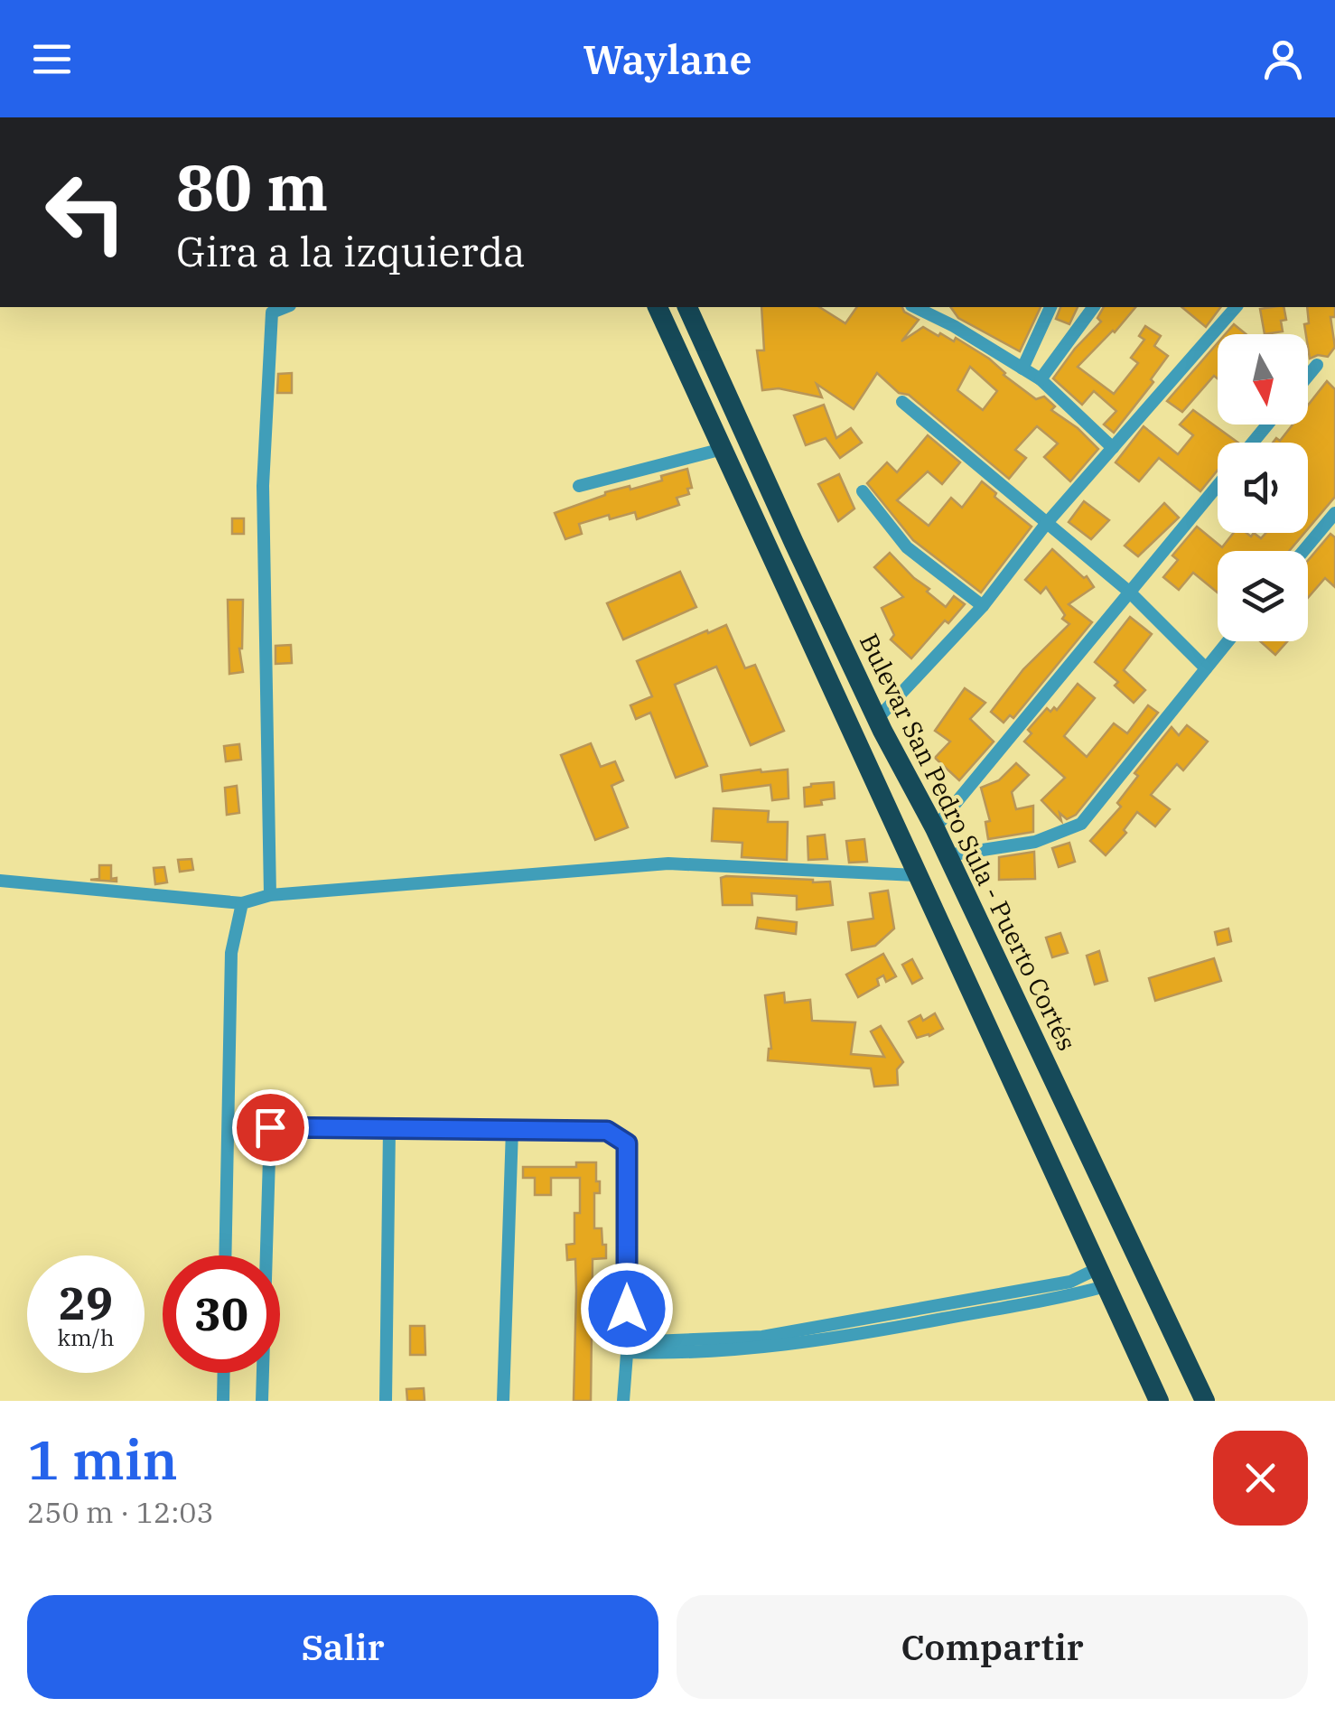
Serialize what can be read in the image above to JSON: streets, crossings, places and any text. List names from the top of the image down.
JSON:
{
  "streets": {
    "highway": ["Bulevar San Pedro Sula - Puerto Cortés"]
  },
  "north": "bottom",
  "page": {
    "header": "Waylane",
    "turn": ["80 m", "Gira a la izquierda"],
    "speed": "29 km/h",
    "limit": "30",
    "heading": ["1 min", "250 m · 12:03"],
    "buttons": ["Salir", "Compartir"]
  }
}
